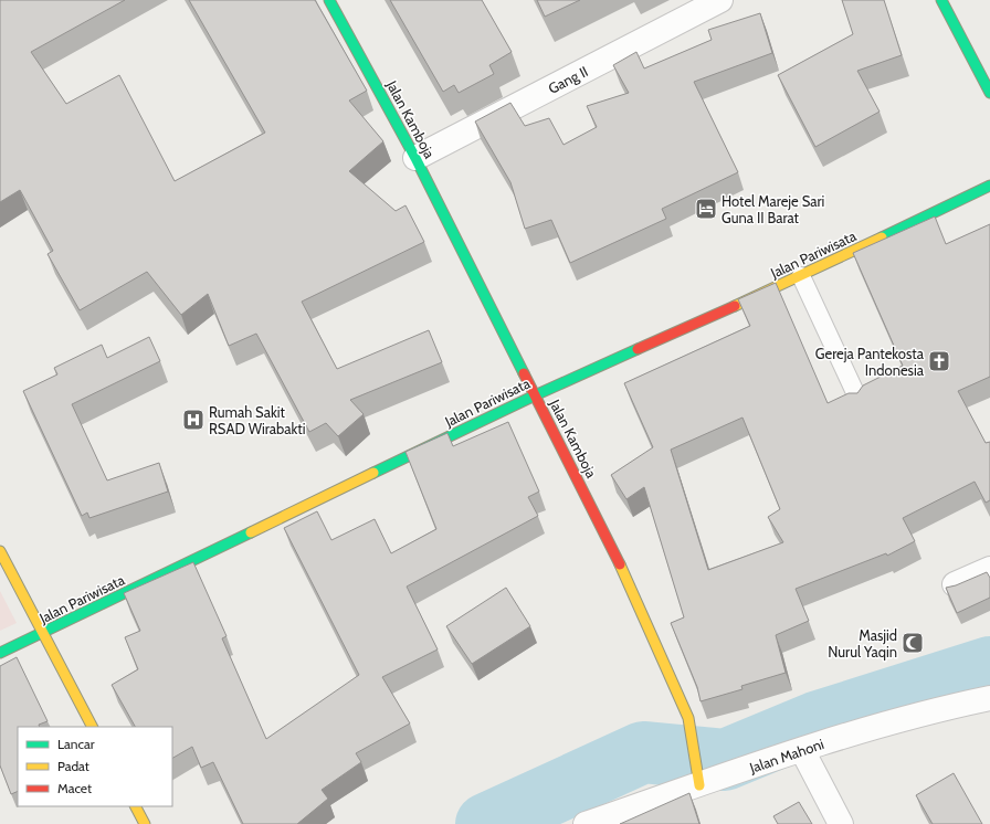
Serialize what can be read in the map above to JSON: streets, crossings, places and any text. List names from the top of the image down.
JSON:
{
  "streets": {
    "street": [
      "Gang II",
      "Jalan Kamboja",
      "Jalan Pariwisata",
      "Jalan Mahoni"
    ]
  },
  "crossings": [
    ["Gang II", "Jalan Kamboja"],
    ["Jalan Kamboja", "Jalan Pariwisata"],
    ["Jalan Kamboja", "Jalan Mahoni"]
  ],
  "places": {
    "hotel": ["Hotel Mareje Sari Guna II Barat"],
    "church": ["Gereja Pantekosta Indonesia"],
    "hospital": ["Rumah Sakit RSAD Wirabakti"],
    "mosque": ["Masjid Nurul Yaqin"]
  },
  "legend": ["Lancar", "Padat", "Macet"]
}
